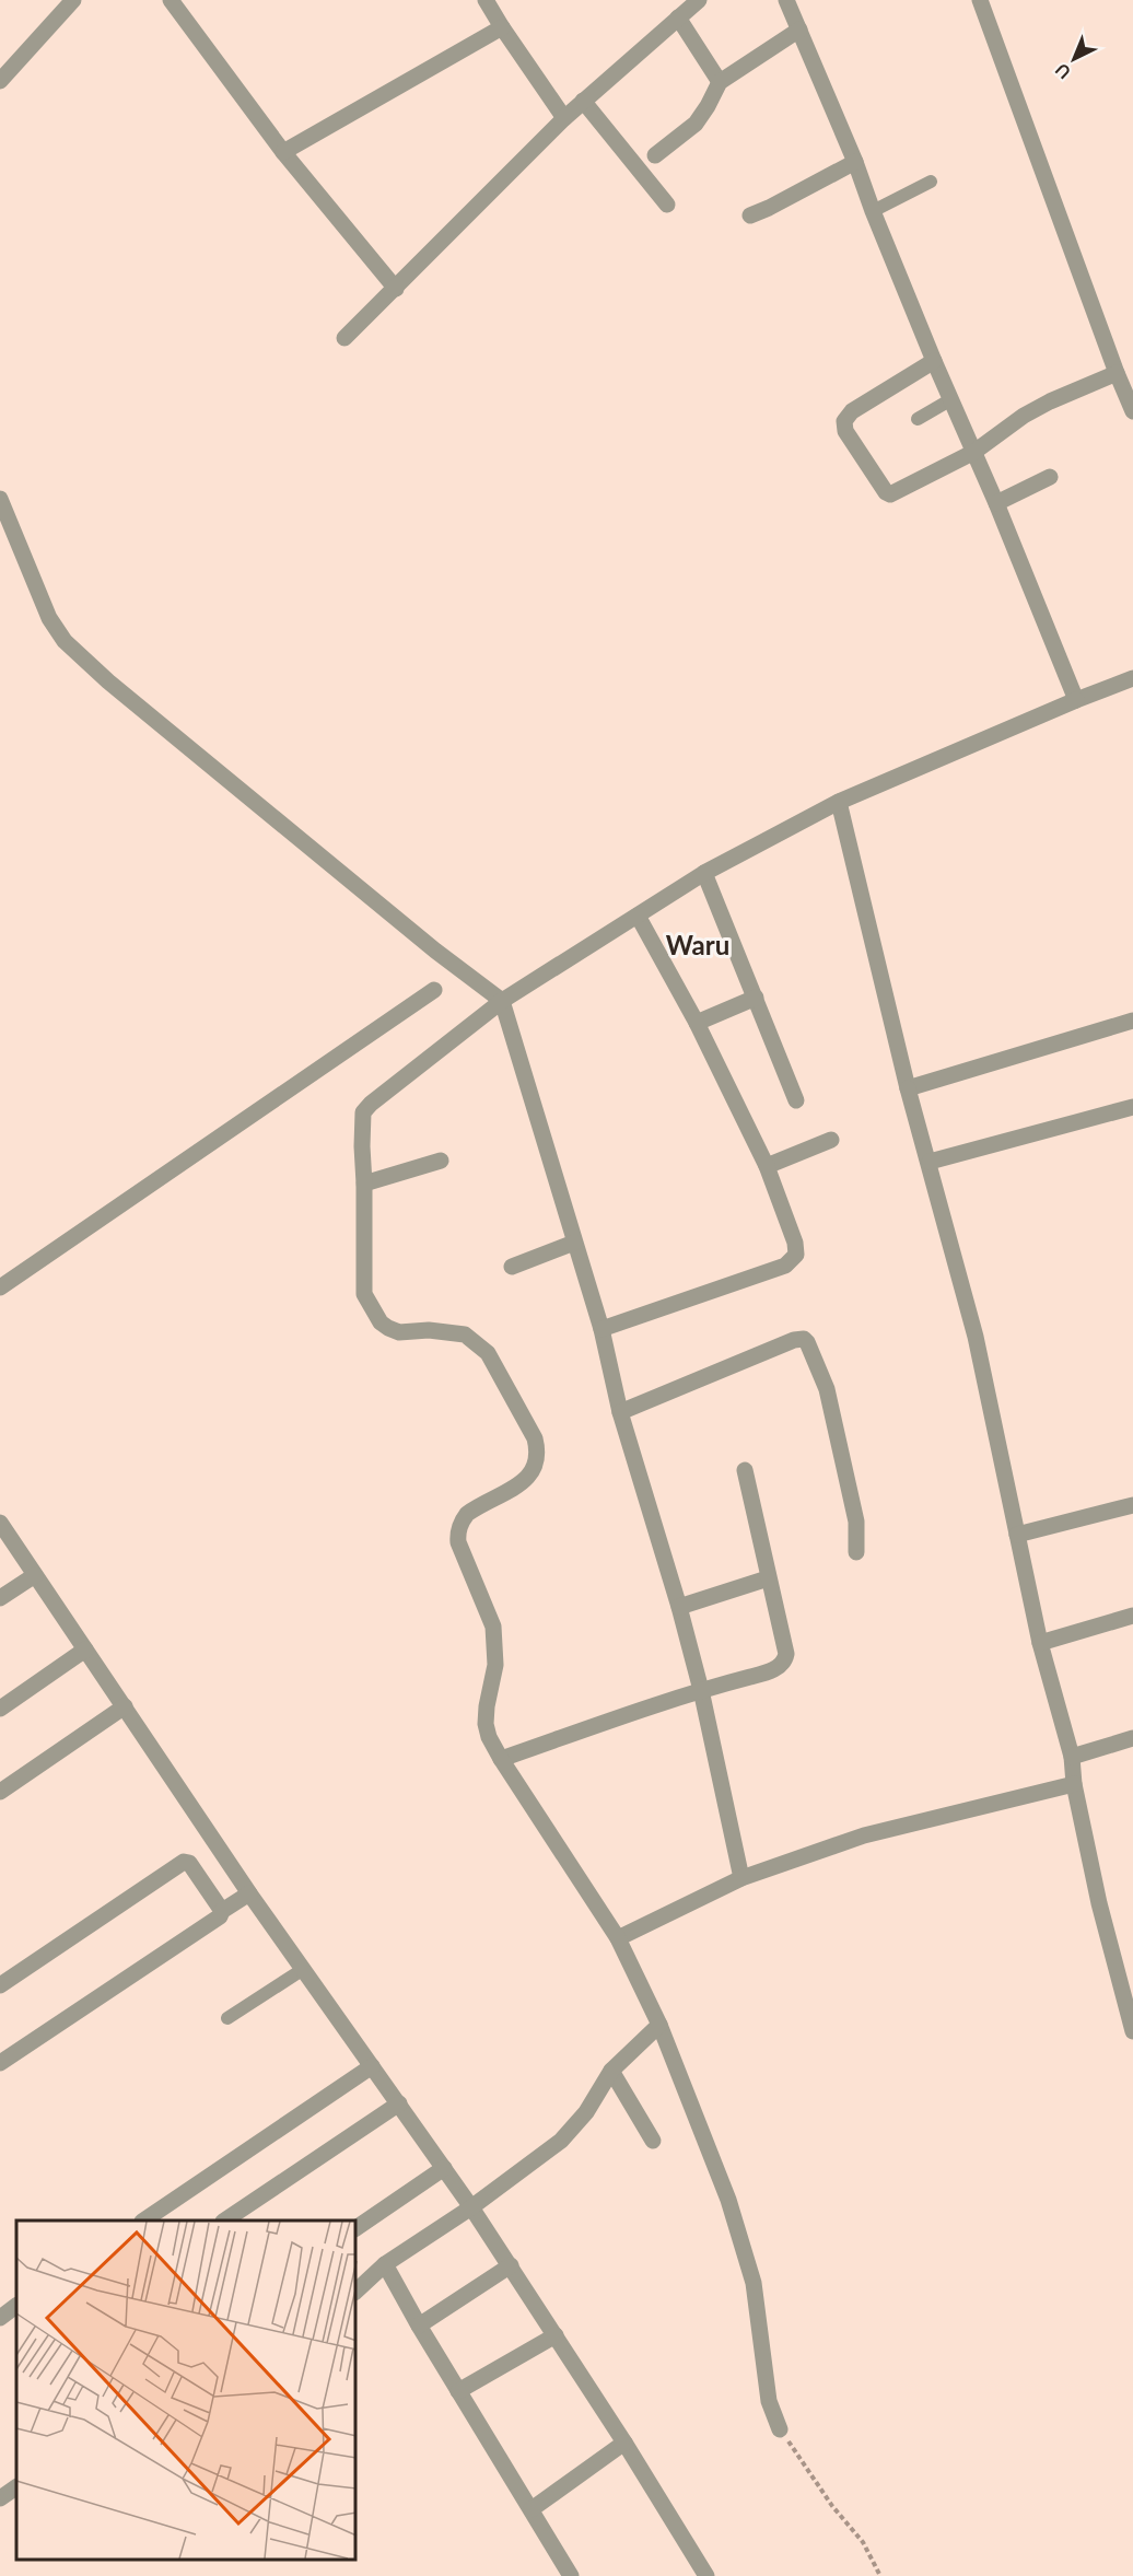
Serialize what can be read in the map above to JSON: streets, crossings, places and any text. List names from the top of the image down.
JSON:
{
  "districts": ["Waru"],
  "north": "bottom left"
}
